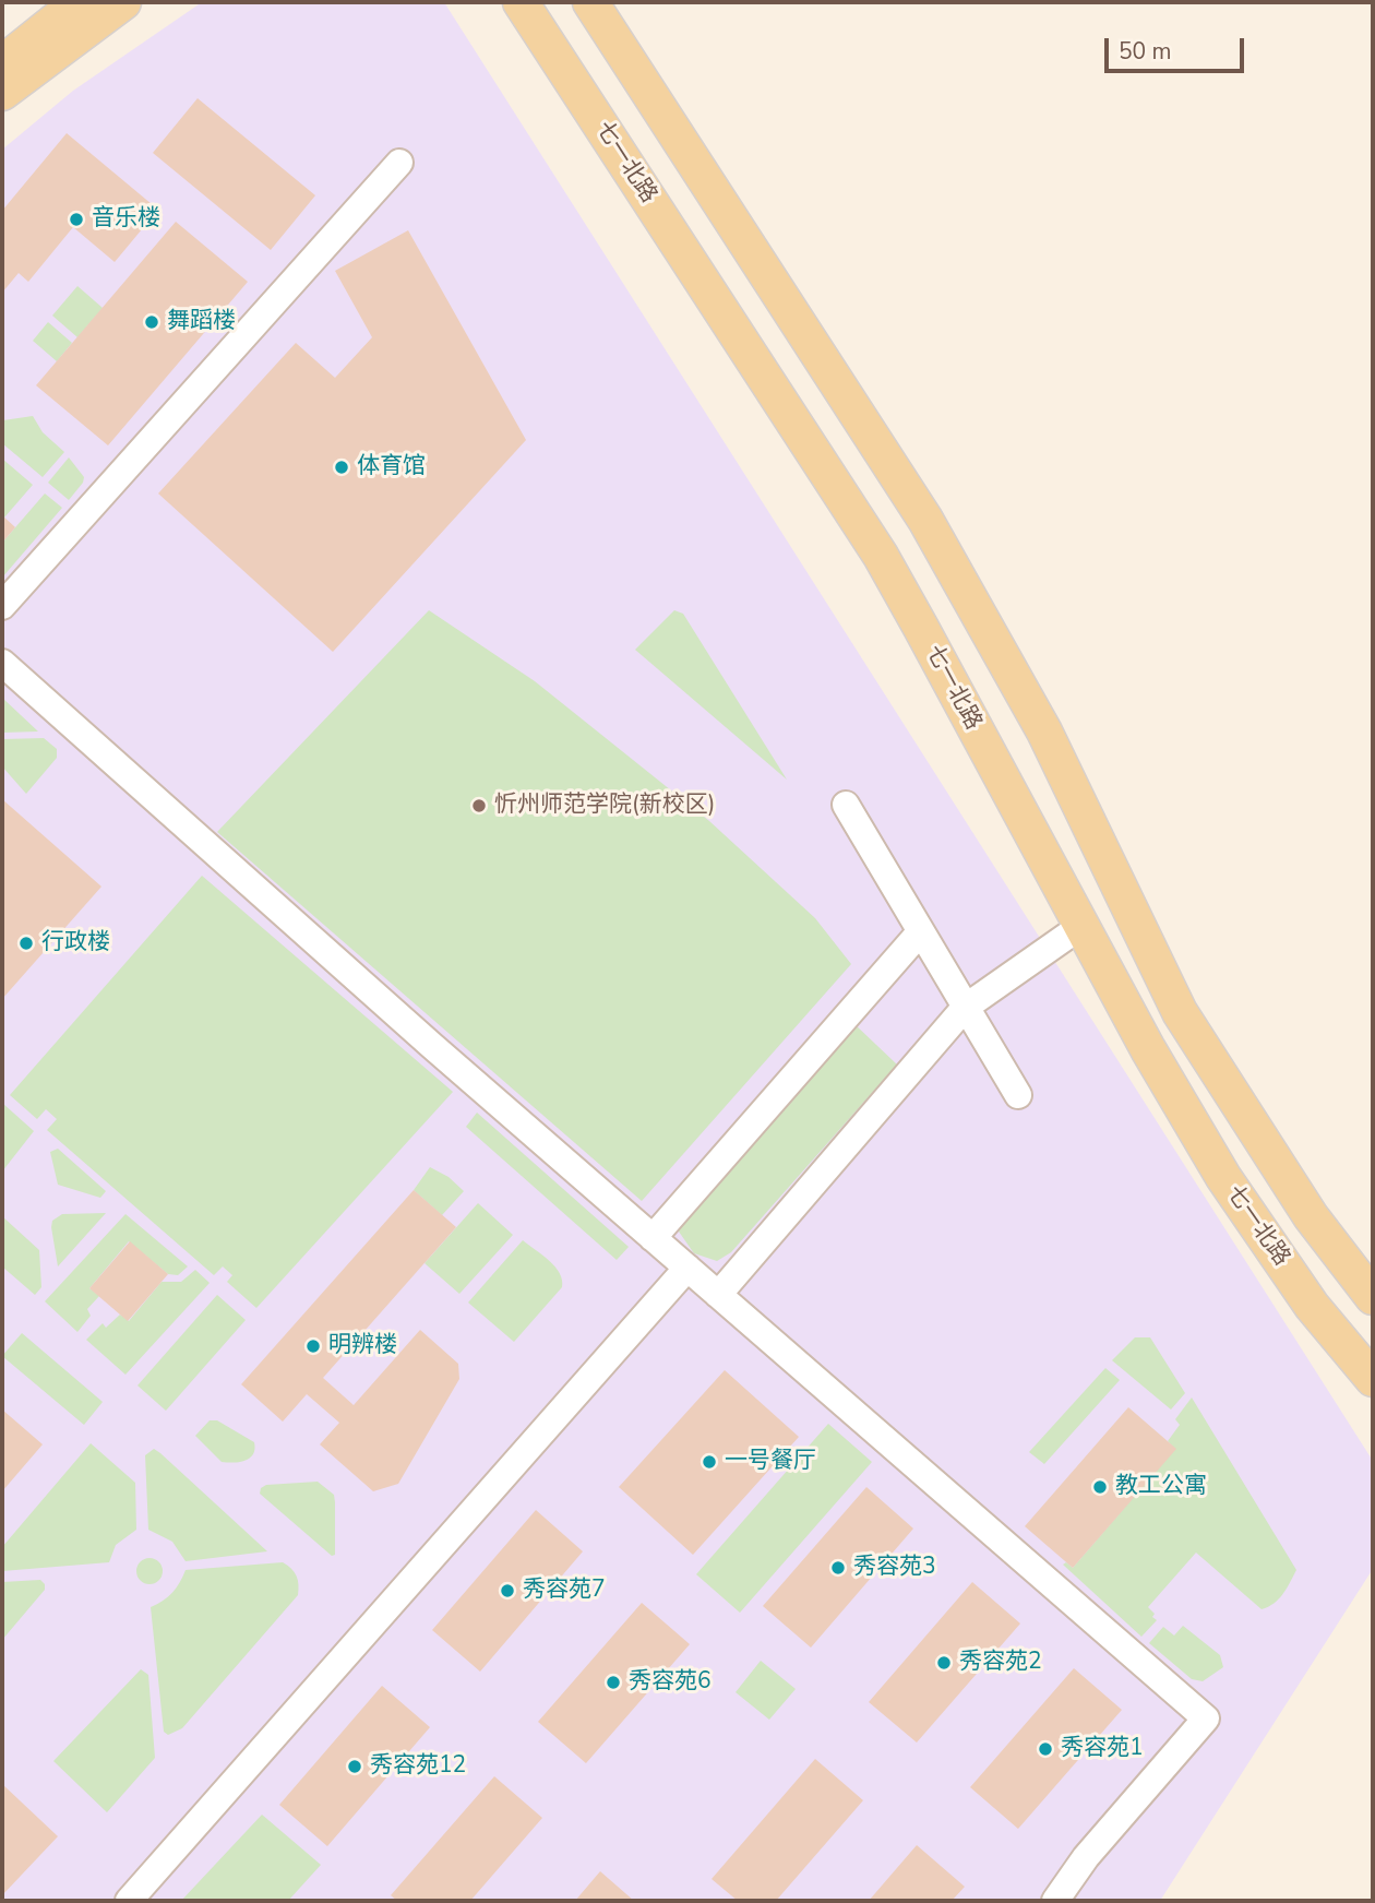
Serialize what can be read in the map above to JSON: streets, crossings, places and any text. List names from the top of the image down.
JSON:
{
  "streets": {
    "main road": ["七一北路"]
  },
  "places": [
    "音乐楼",
    "舞蹈楼",
    "体育馆",
    "忻州师范学院(新校区)",
    "行政楼",
    "明辨楼",
    "一号餐厅",
    "教工公寓",
    "秀容苑3",
    "秀容苑7",
    "秀容苑2",
    "秀容苑6",
    "秀容苑1",
    "秀容苑12"
  ],
  "scale_bar": "50 m"
}
